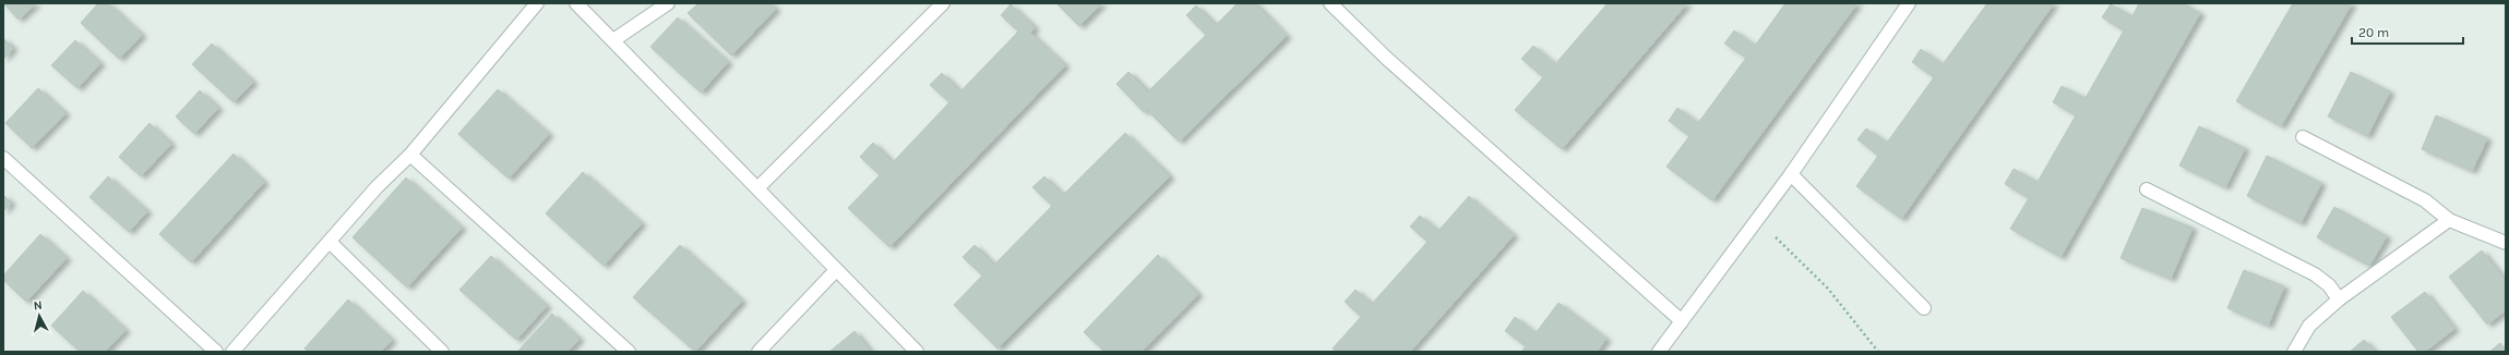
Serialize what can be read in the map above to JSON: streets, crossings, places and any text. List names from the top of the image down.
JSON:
{
  "scale_bar": "20 m",
  "north": "top"
}
